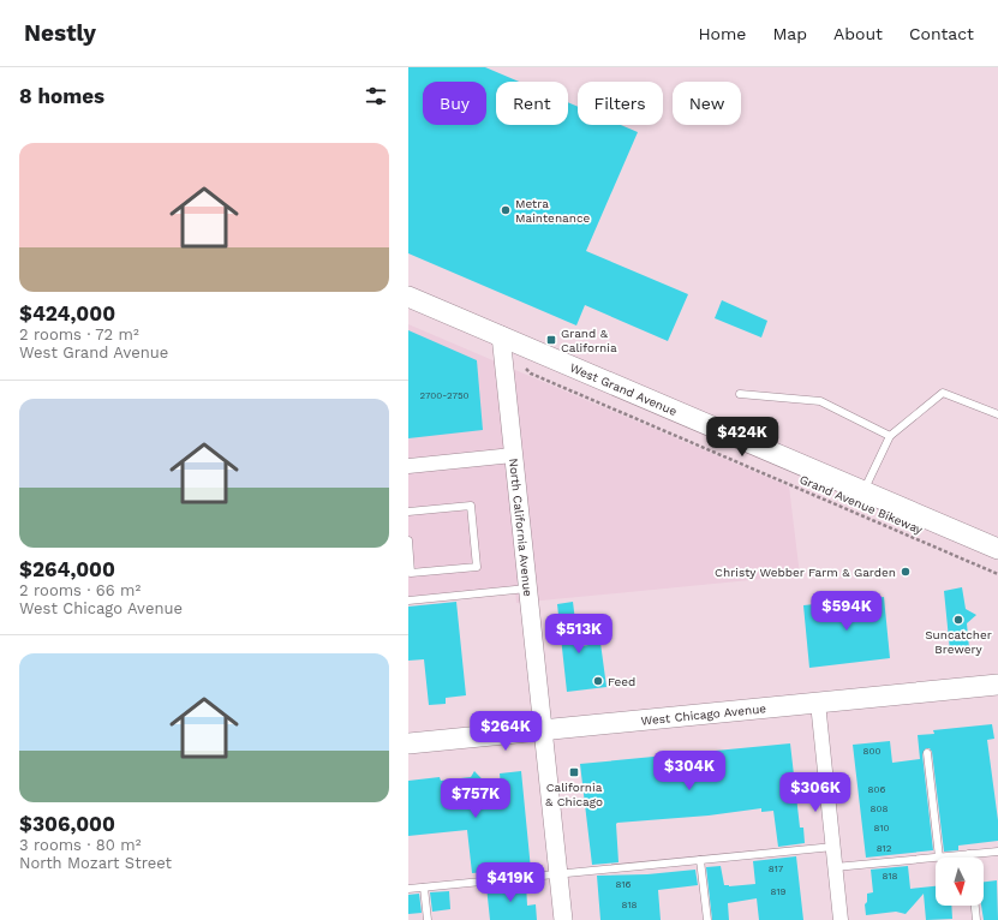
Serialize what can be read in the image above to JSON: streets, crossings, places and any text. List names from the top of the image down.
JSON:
{
  "streets": {
    "main road": ["West Grand Avenue", "West Chicago Avenue"],
    "street": ["North California Avenue"],
    "path": ["Grand Avenue Bikeway"]
  },
  "crossings": [
    ["West Grand Avenue", "North California Avenue"],
    ["North California Avenue", "West Chicago Avenue"]
  ],
  "places": {
    "other": [
      "Metra Maintenance",
      "Christy Webber Farm & Garden",
      "Suncatcher Brewery",
      "Feed"
    ],
    "transit": ["Grand & California", "California & Chicago"]
  },
  "house_numbers": [
    "2700-2750",
    "800",
    "806",
    "808",
    "810",
    "812",
    "817",
    "818",
    "816",
    "819",
    "818"
  ],
  "north": "bottom",
  "page": {
    "header": "Nestly",
    "nav": [
      "Home",
      "Map",
      "About",
      "Contact"
    ],
    "heading": "8 homes",
    "chip": [
      "Buy",
      "Rent",
      "Filters",
      "New"
    ],
    "list": [
      {
        "name": "$424,000",
        "note": "2 rooms · 72 m² · West Grand Avenue"
      },
      {
        "name": "$264,000",
        "note": "2 rooms · 66 m² · West Chicago Avenue"
      },
      {
        "name": "$306,000",
        "note": "3 rooms · 80 m² · North Mozart Street"
      }
    ],
    "price": [
      "$424K",
      "$594K",
      "$513K",
      "$264K",
      "$304K",
      "$306K",
      "$757K",
      "$419K"
    ]
  }
}
